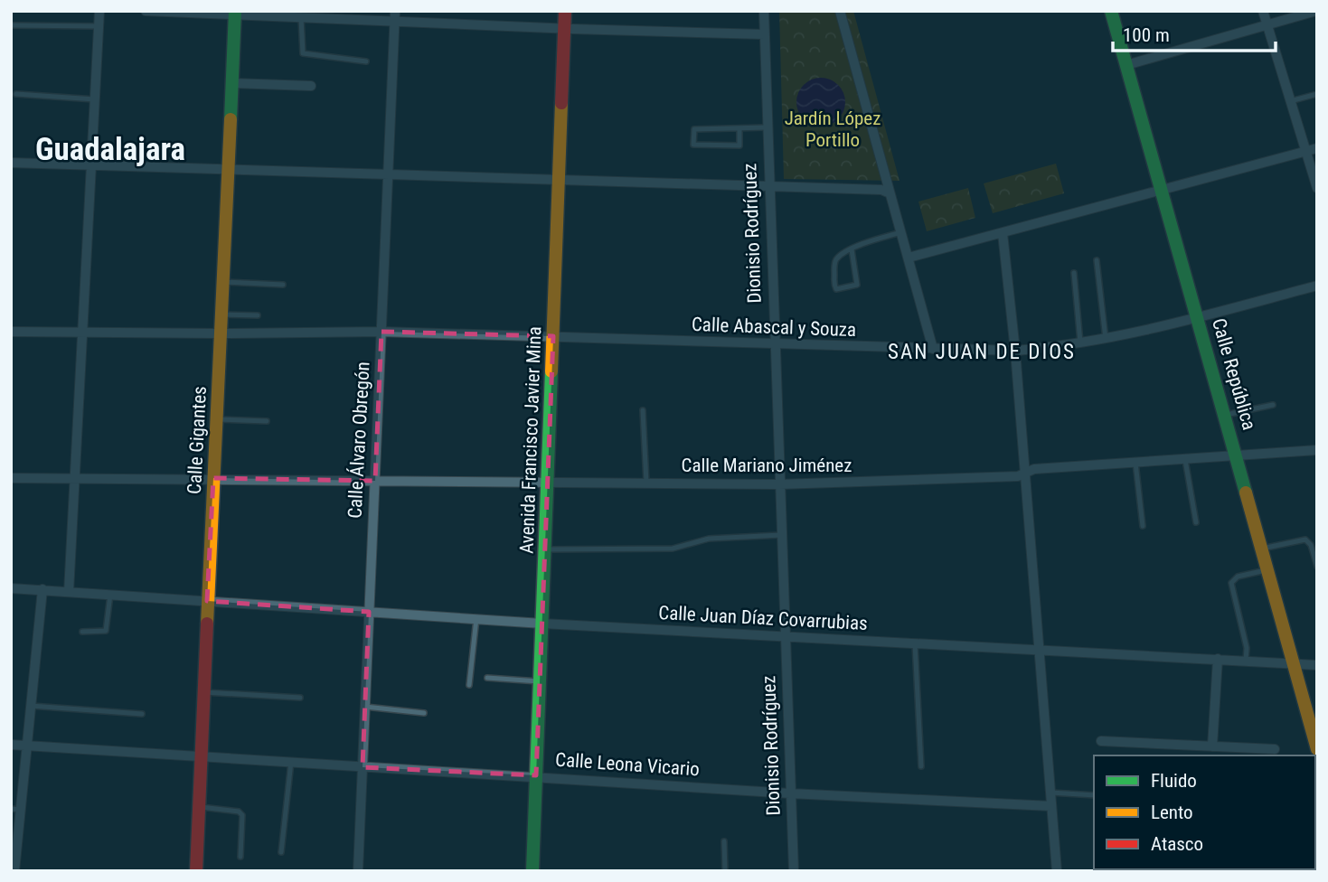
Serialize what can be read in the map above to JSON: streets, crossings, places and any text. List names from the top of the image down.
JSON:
{
  "streets": {
    "main road": ["Calle República", "Calle Gigantes", "Avenida Francisco Javier Mina"],
    "street": [
      "Dionisio Rodríguez",
      "Calle Abascal y Souza",
      "Calle Álvaro Obregón",
      "Calle Mariano Jiménez",
      "Calle Juan Díaz Covarrubias",
      "Calle Leona Vicario"
    ]
  },
  "crossings": [
    ["Dionisio Rodríguez", "Calle Abascal y Souza"],
    ["Dionisio Rodríguez", "Calle Mariano Jiménez"],
    ["Dionisio Rodríguez", "Calle Juan Díaz Covarrubias"],
    ["Dionisio Rodríguez", "Calle Leona Vicario"],
    ["Calle Abascal y Souza", "Calle República"],
    ["Calle Abascal y Souza", "Calle Gigantes"],
    ["Calle Abascal y Souza", "Calle Álvaro Obregón"],
    ["Calle Abascal y Souza", "Avenida Francisco Javier Mina"],
    ["Calle República", "Calle Mariano Jiménez"],
    ["Calle República", "Calle Juan Díaz Covarrubias"],
    ["Calle Gigantes", "Calle Mariano Jiménez"],
    ["Calle Gigantes", "Calle Juan Díaz Covarrubias"],
    ["Calle Gigantes", "Calle Leona Vicario"],
    ["Calle Álvaro Obregón", "Calle Mariano Jiménez"],
    ["Calle Álvaro Obregón", "Calle Juan Díaz Covarrubias"],
    ["Calle Álvaro Obregón", "Calle Leona Vicario"],
    ["Avenida Francisco Javier Mina", "Calle Mariano Jiménez"],
    ["Avenida Francisco Javier Mina", "Calle Juan Díaz Covarrubias"],
    ["Avenida Francisco Javier Mina", "Calle Leona Vicario"]
  ],
  "districts": ["Guadalajara", "SAN JUAN DE DIOS"],
  "parks": ["Jardín López Portillo"],
  "legend": ["Fluido", "Lento", "Atasco"],
  "scale_bar": "100 m"
}
